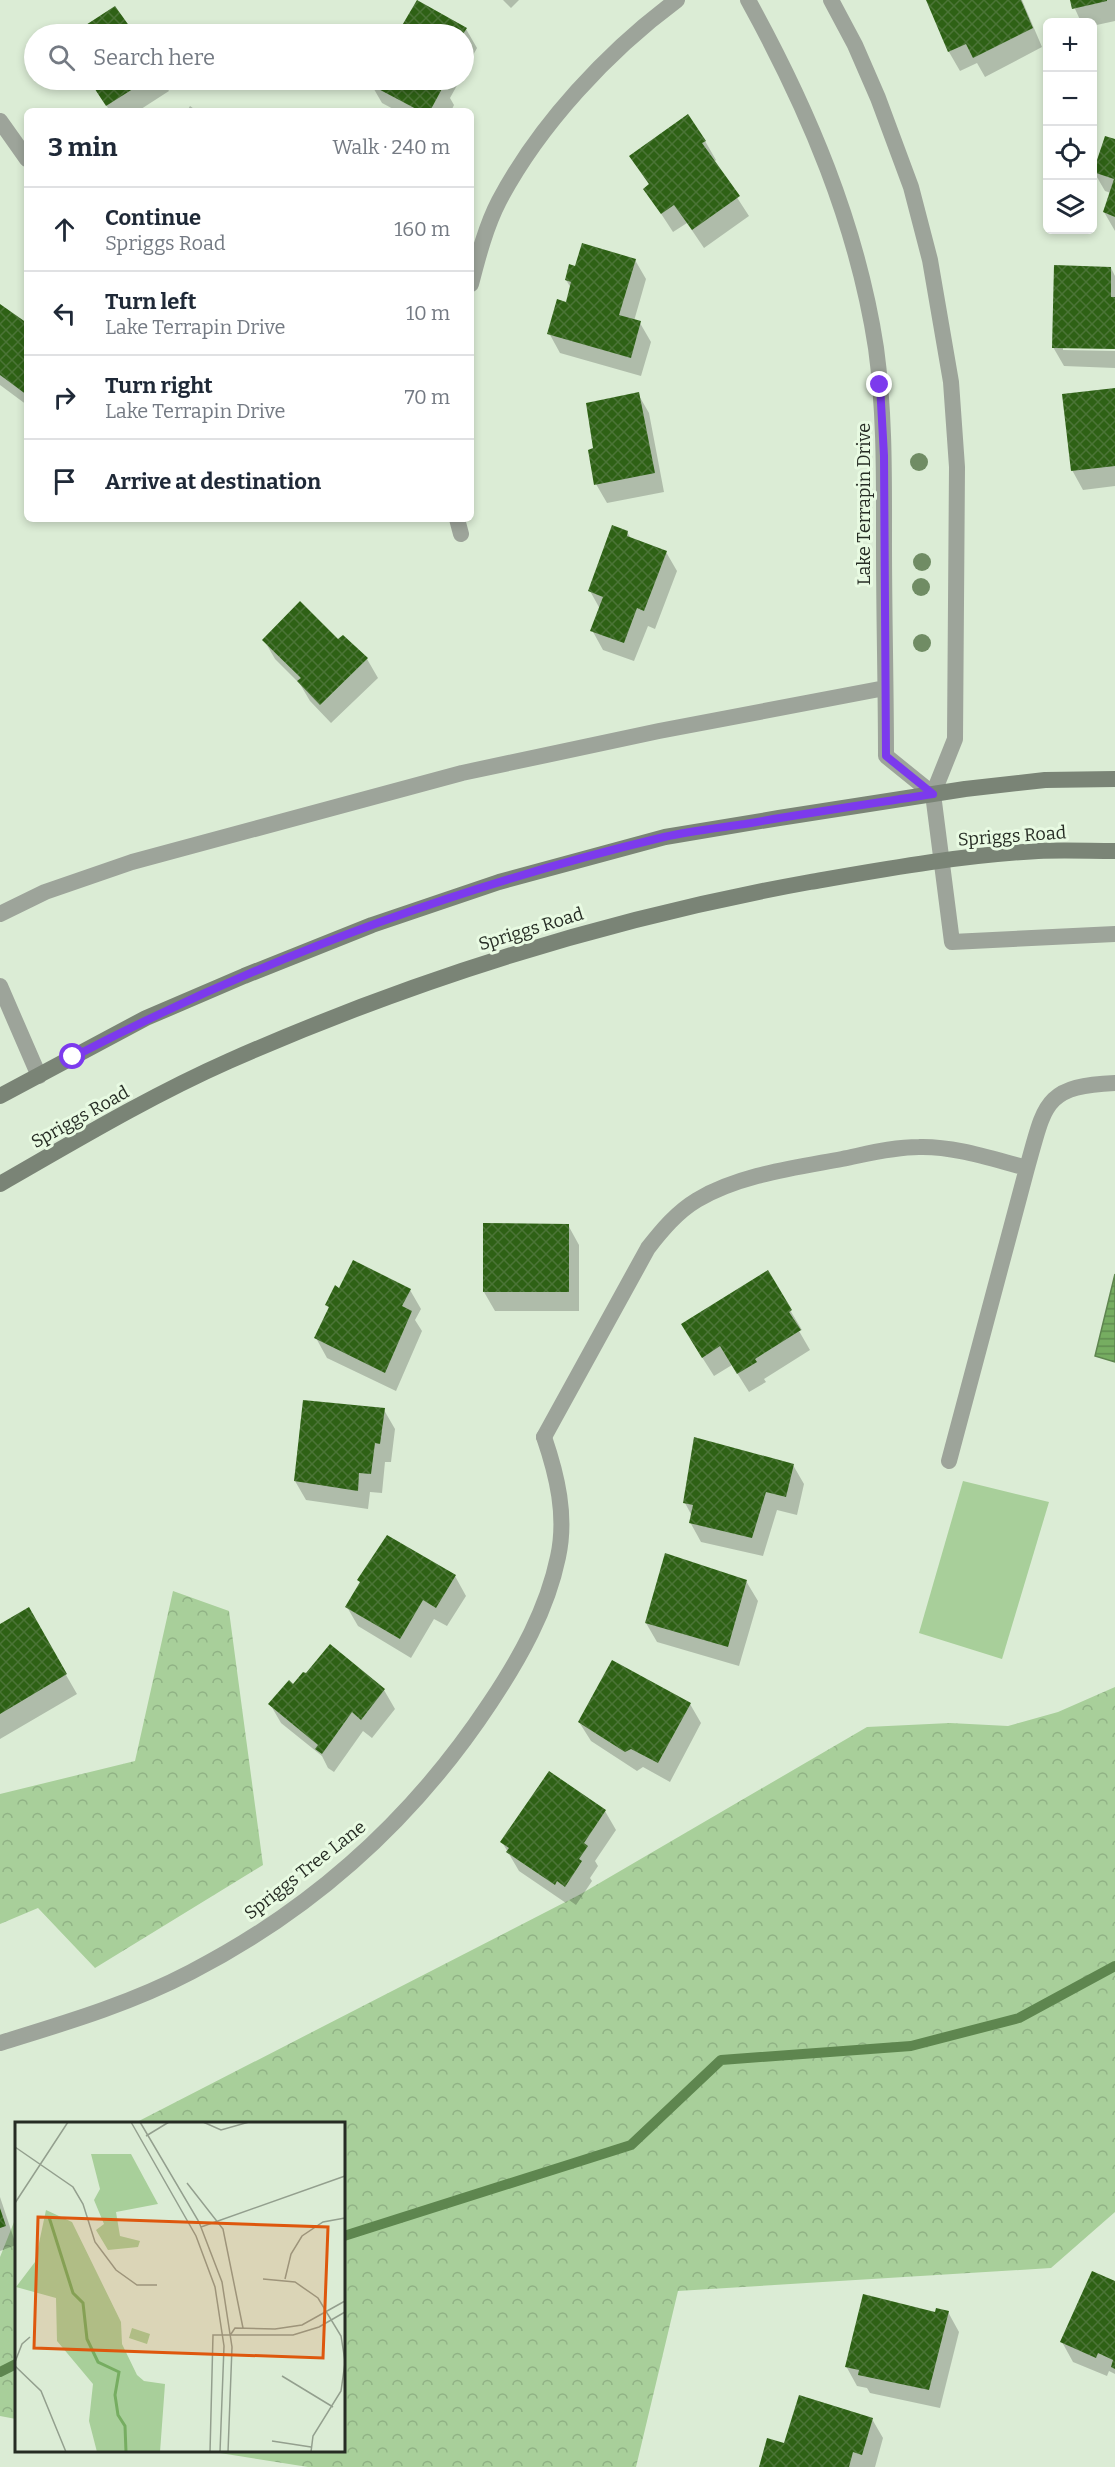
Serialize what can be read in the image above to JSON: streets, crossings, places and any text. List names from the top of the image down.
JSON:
{
  "streets": {
    "main road": ["Spriggs Road"],
    "street": ["Lake Terrapin Drive", "Spriggs Tree Lane"]
  },
  "page": {
    "map_buttons": ["+", "−"],
    "search": "Search here",
    "heading": ["3 min", "Walk · 240 m"],
    "list": [
      ["Continue", "Spriggs Road", "160 m"],
      ["Turn left", "Lake Terrapin Drive", "10 m"],
      ["Turn right", "Lake Terrapin Drive", "70 m"],
      "Arrive at destination"
    ]
  }
}
